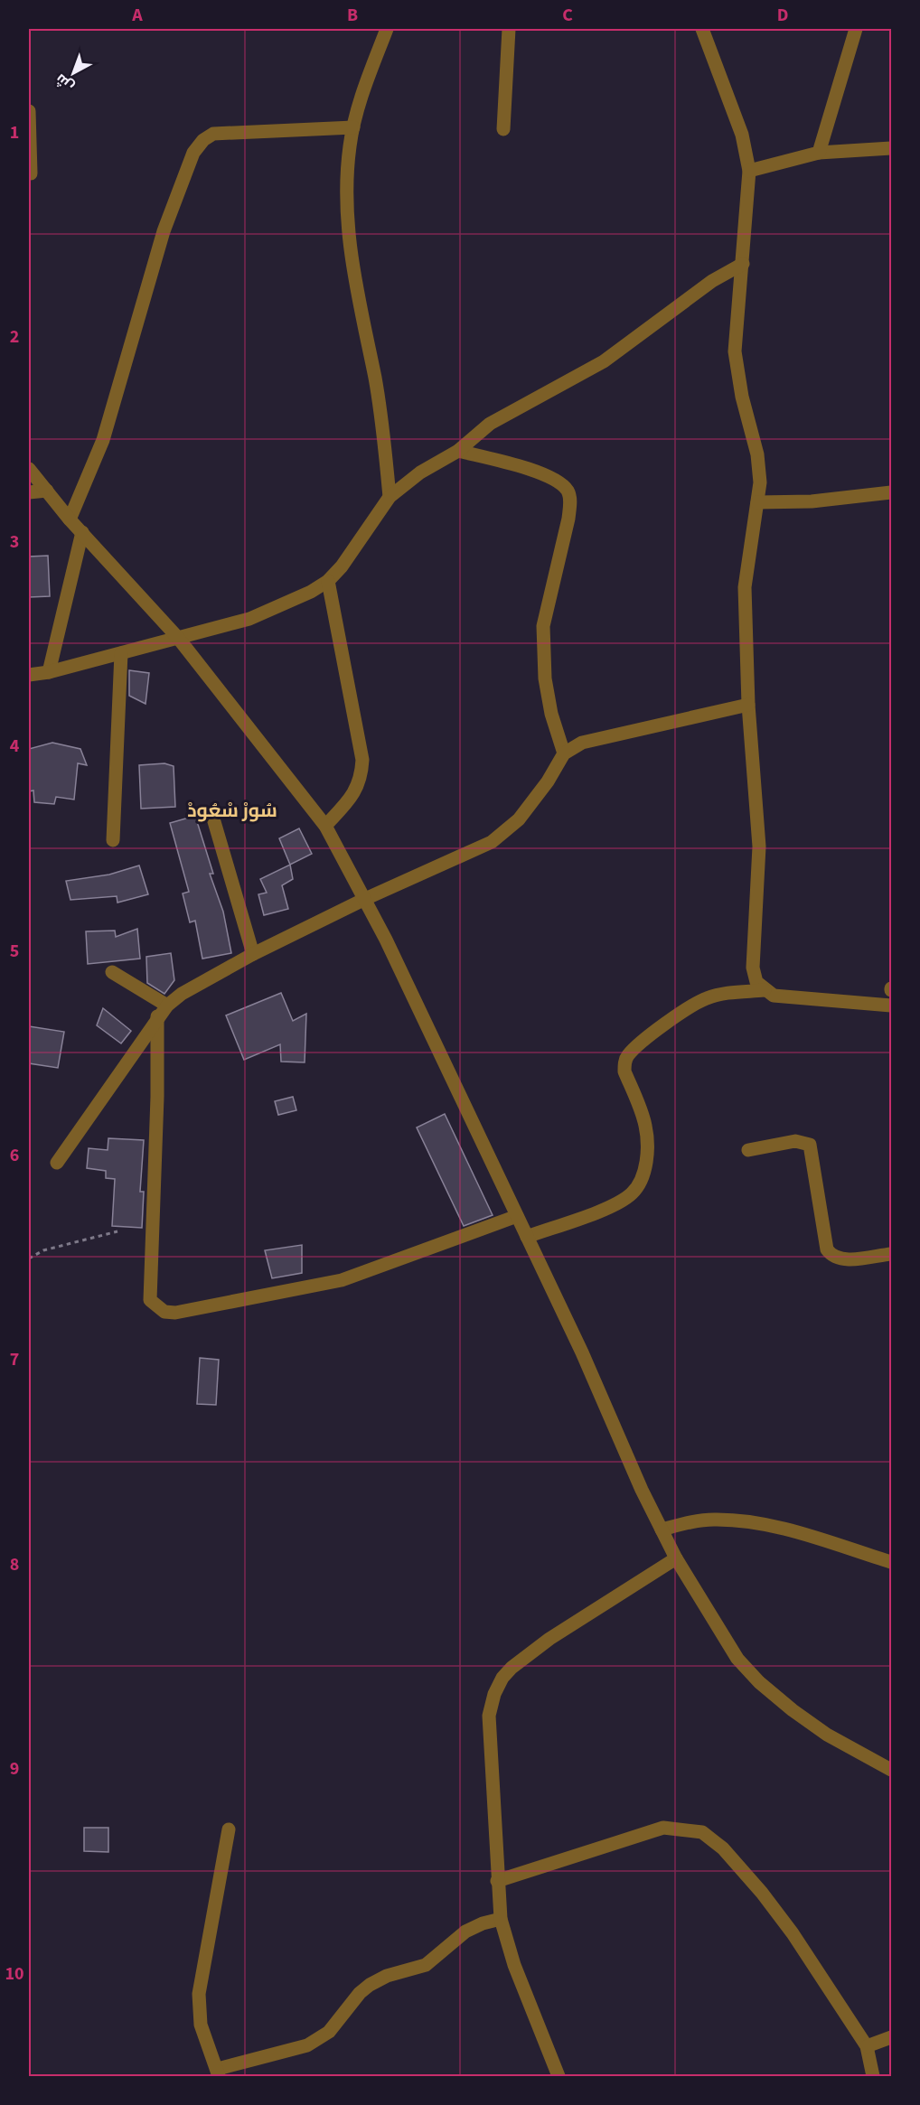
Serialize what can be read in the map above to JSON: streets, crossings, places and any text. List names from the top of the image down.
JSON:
{
  "districts": ["سُورْ سْعُودْ"],
  "north": "bottom left",
  "grid": {
    "columns": [
      "A",
      "B",
      "C",
      "D"
    ],
    "rows": [
      "1",
      "2",
      "3",
      "4",
      "5",
      "6",
      "7",
      "8",
      "9",
      "10"
    ]
  }
}
